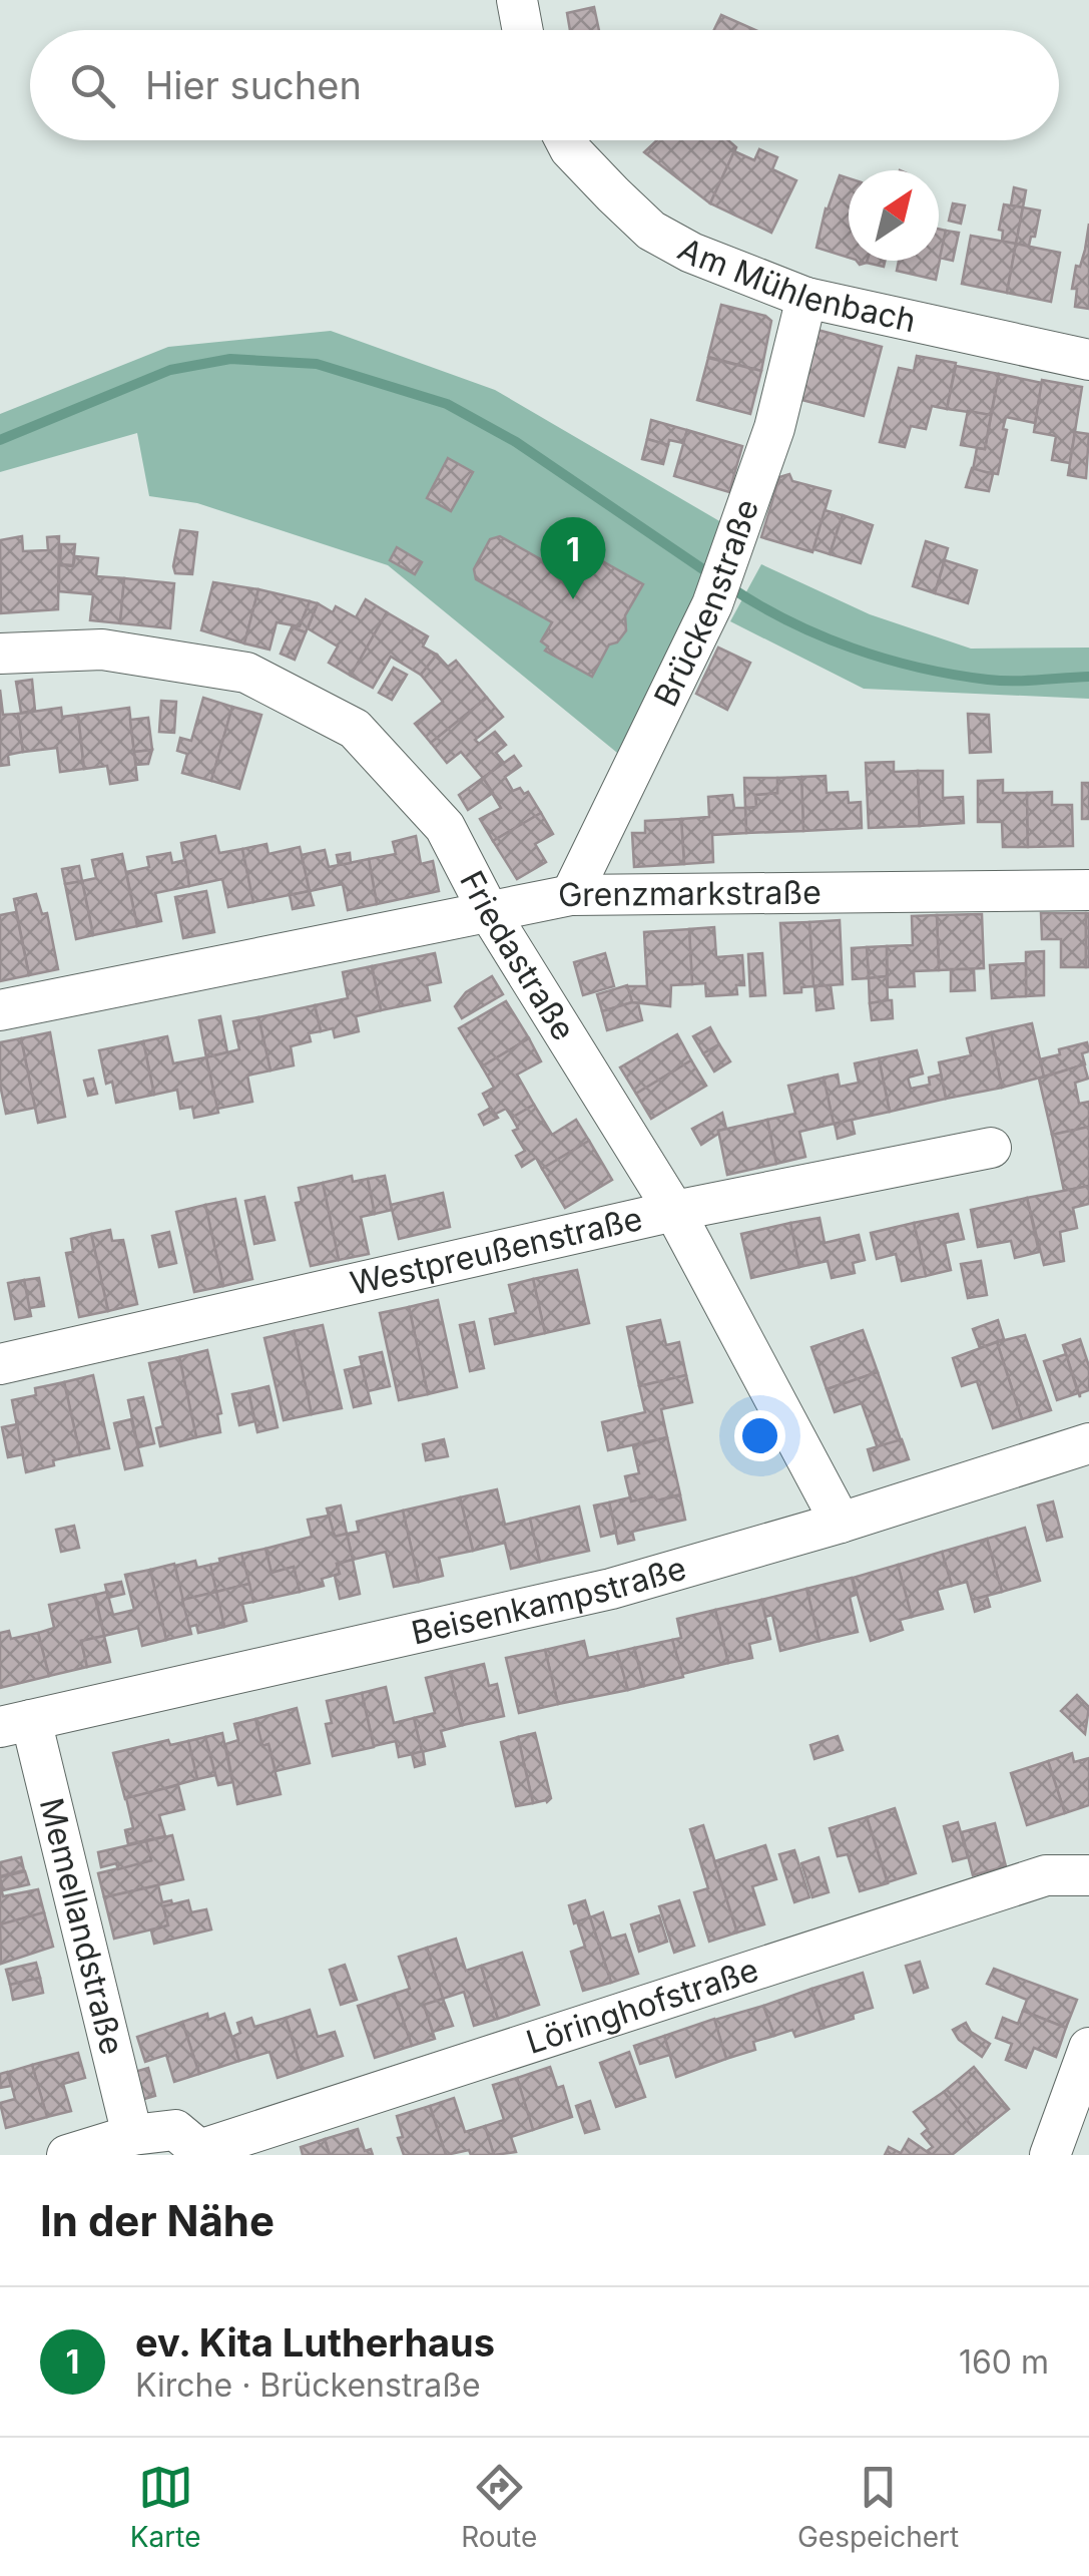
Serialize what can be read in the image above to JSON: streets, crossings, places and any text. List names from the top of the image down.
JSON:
{
  "streets": {
    "street": [
      "Am Mühlenbach",
      "Brückenstraße",
      "Grenzmarkstraße",
      "Friedastraße",
      "Westpreußenstraße",
      "Beisenkampstraße",
      "Memellandstraße",
      "Löringhofstraße"
    ]
  },
  "crossings": [
    ["Am Mühlenbach", "Brückenstraße"],
    ["Brückenstraße", "Grenzmarkstraße"],
    ["Grenzmarkstraße", "Friedastraße"],
    ["Friedastraße", "Westpreußenstraße"],
    ["Friedastraße", "Beisenkampstraße"],
    ["Beisenkampstraße", "Memellandstraße"],
    ["Memellandstraße", "Löringhofstraße"]
  ],
  "north": "top right",
  "page": {
    "search": "Hier suchen",
    "pins": "1",
    "heading": "In der Nähe",
    "list": [
      {
        "mark": "1",
        "name": "ev. Kita Lutherhaus",
        "note": "Kirche · Brückenstraße",
        "value": "160 m"
      }
    ],
    "nav": ["Karte", "Route", "Gespeichert"]
  }
}
